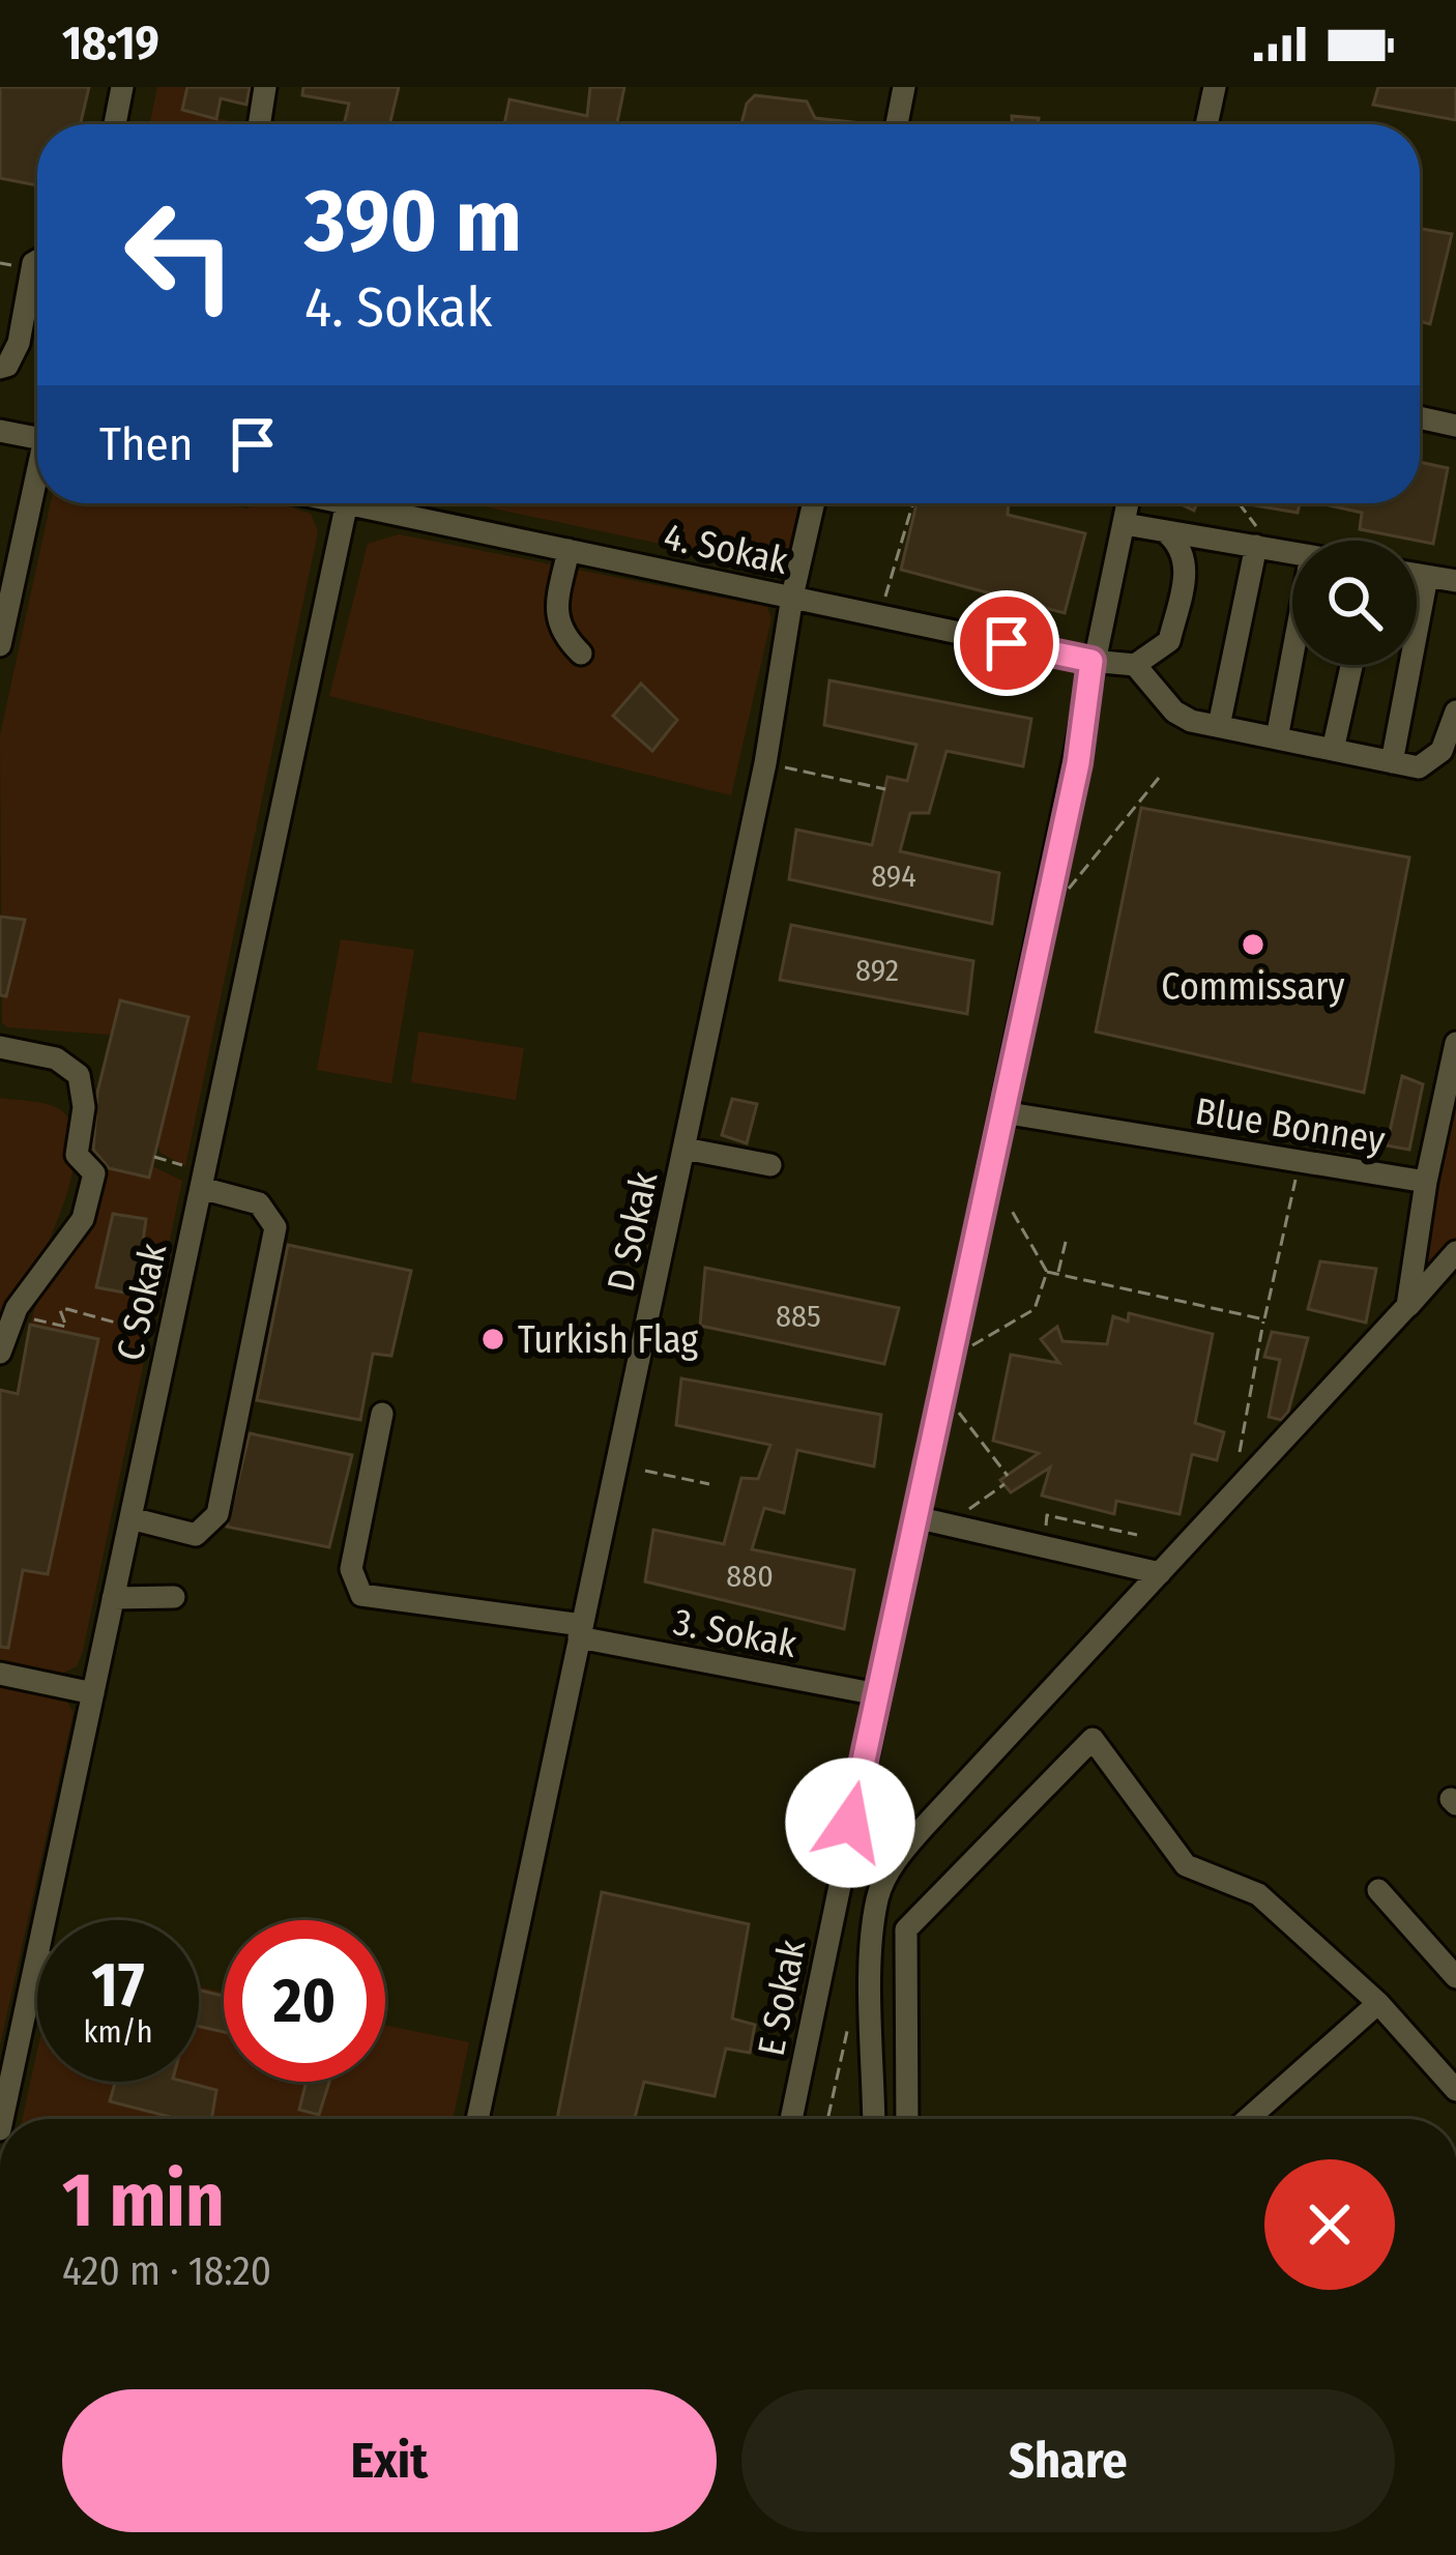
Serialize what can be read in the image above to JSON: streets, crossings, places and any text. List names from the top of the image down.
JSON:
{
  "streets": {
    "street": [
      "4. Sokak",
      "Blue Bonney",
      "D Sokak",
      "C Sokak",
      "3. Sokak",
      "E Sokak"
    ]
  },
  "crossings": [
    ["4. Sokak", "D Sokak"],
    ["4. Sokak", "E Sokak"],
    ["Blue Bonney", "E Sokak"],
    ["D Sokak", "3. Sokak"],
    ["3. Sokak", "E Sokak"]
  ],
  "places": ["Commissary", "Turkish Flag"],
  "house_numbers": [
    "894",
    "892",
    "885",
    "880"
  ],
  "page": {
    "status": "18:19",
    "turn": ["390 m", "4. Sokak"],
    "then": "Then",
    "speed": "17 km/h",
    "limit": "20",
    "heading": ["1 min", "420 m · 18:20"],
    "buttons": ["Exit", "Share"]
  }
}
